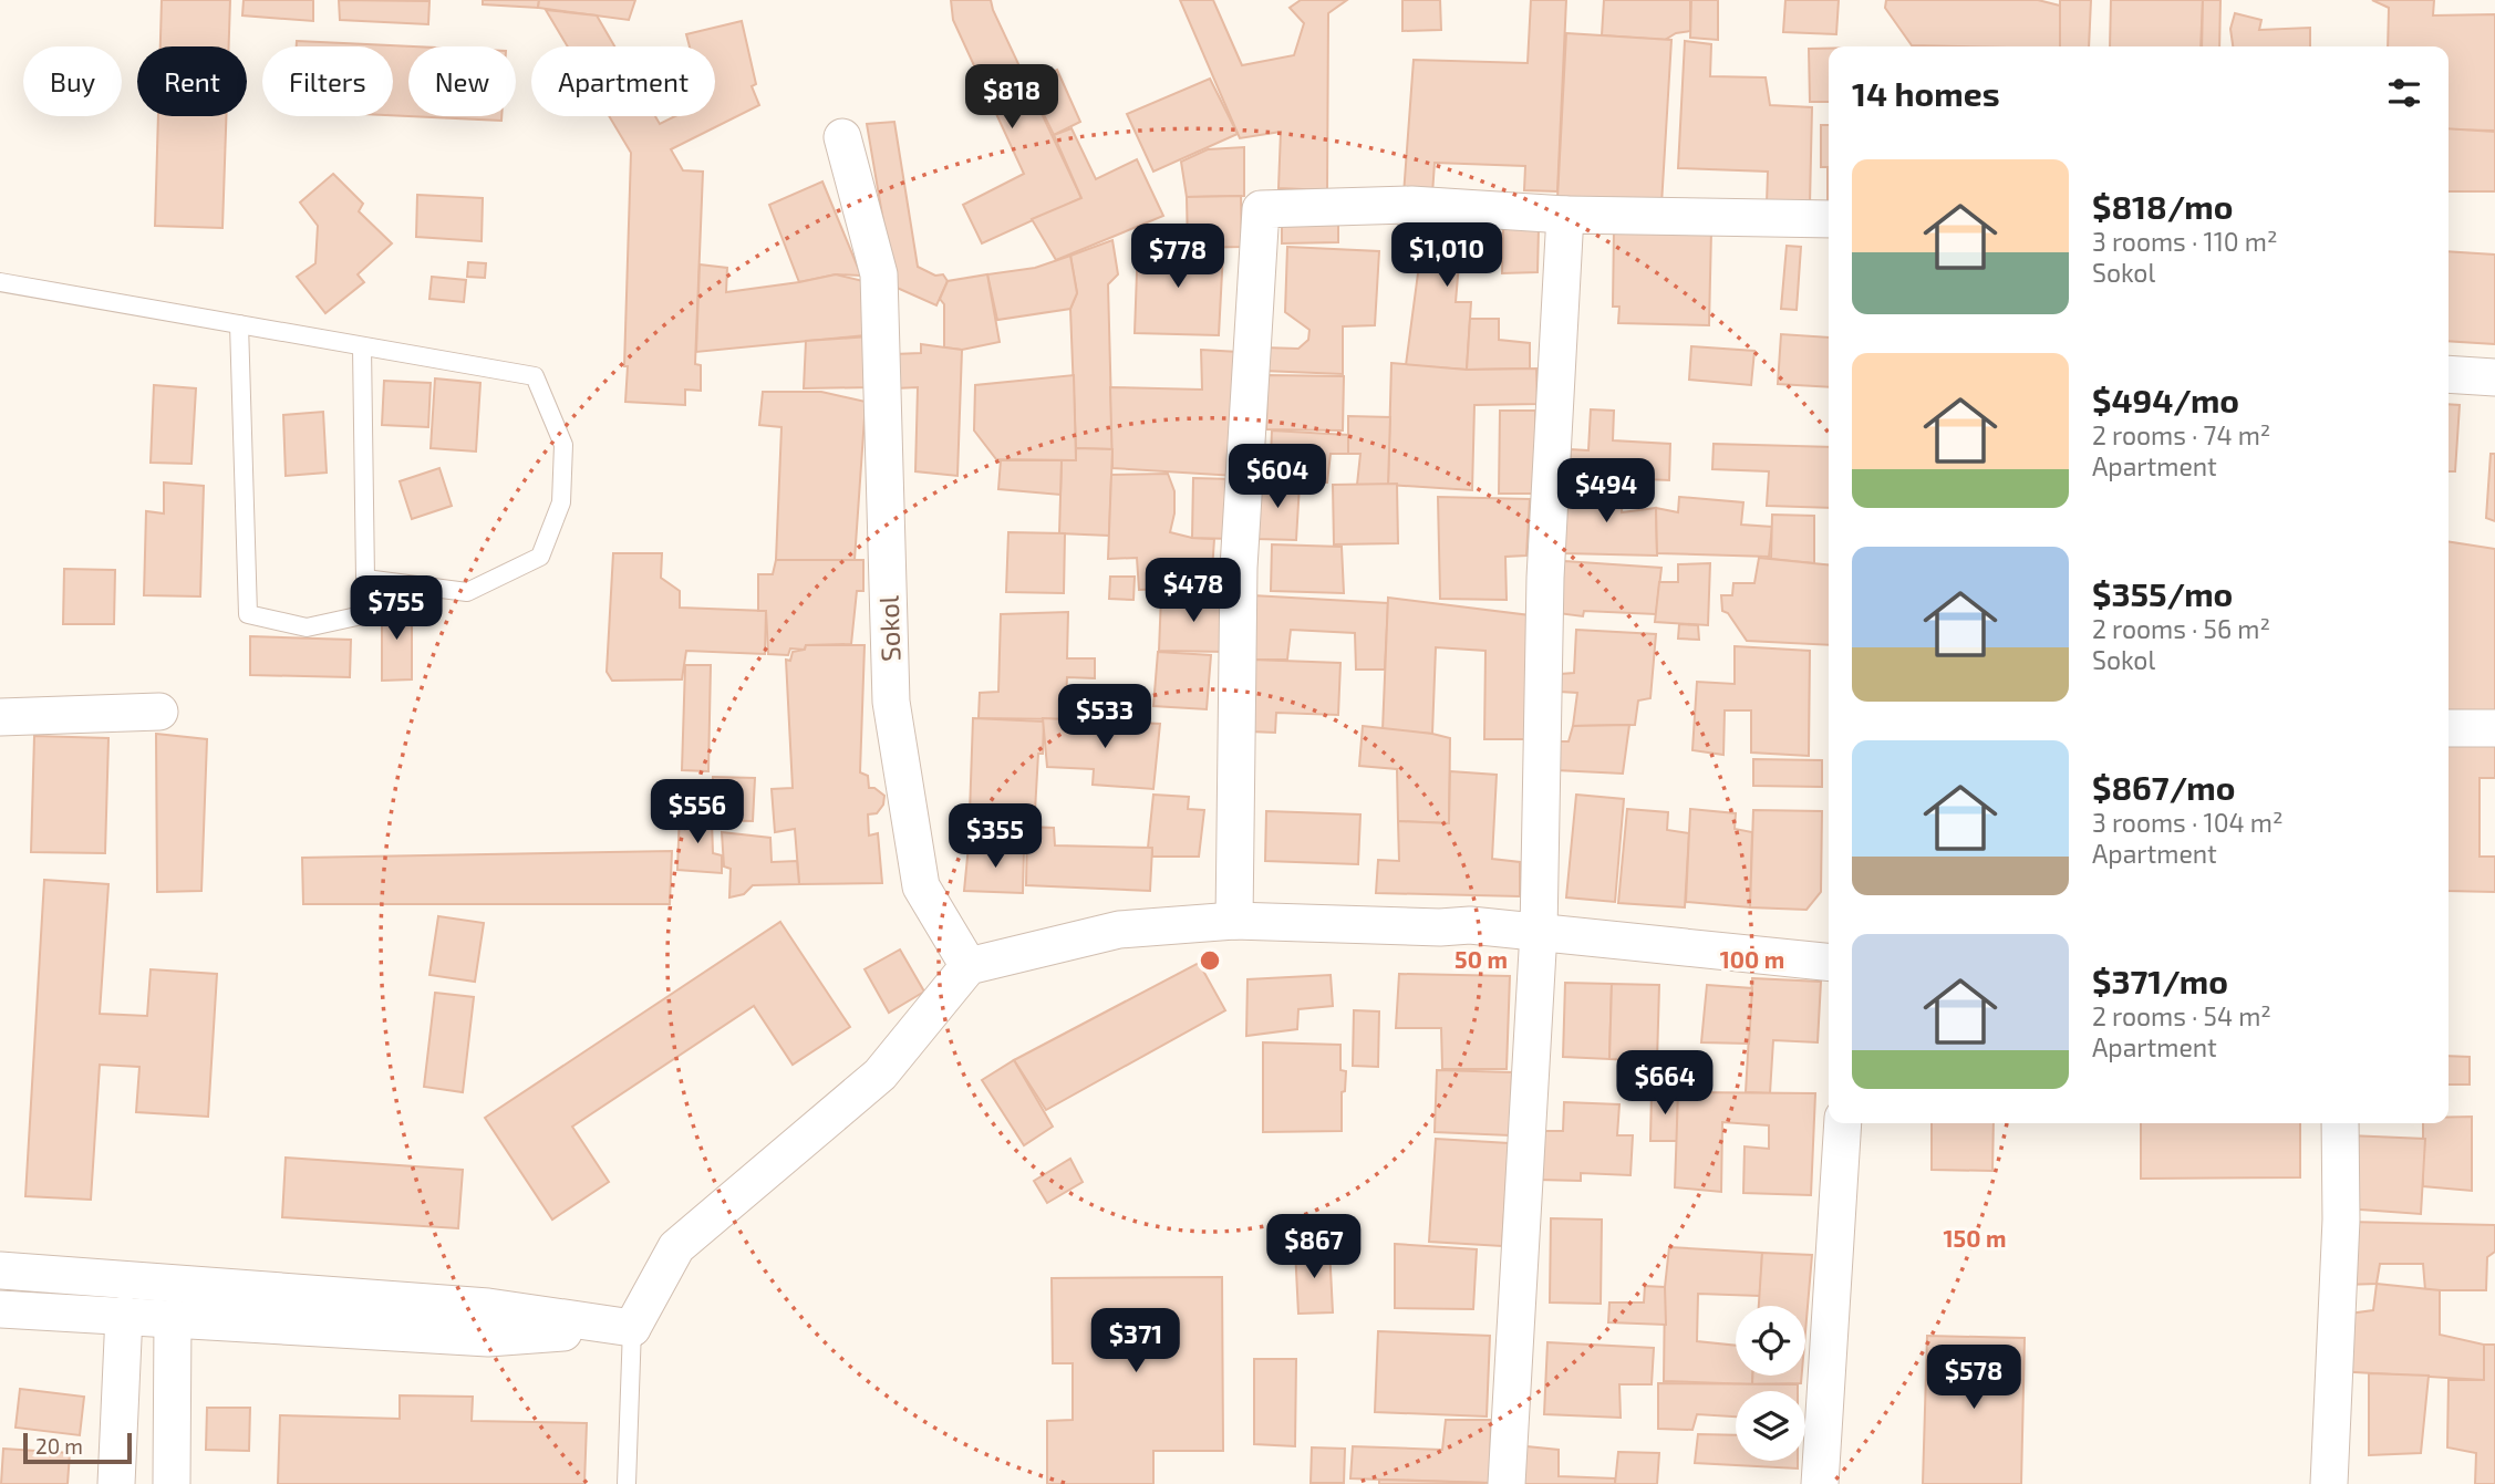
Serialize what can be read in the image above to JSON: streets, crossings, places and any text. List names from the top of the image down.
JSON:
{
  "streets": {
    "street": ["Sokol"]
  },
  "scale_bar": "20 m",
  "page": {
    "chip": [
      "Buy",
      "Rent",
      "Filters",
      "New",
      "Apartment"
    ],
    "heading": "14 homes",
    "price": [
      "$818",
      "$1,010",
      "$778",
      "$604",
      "$494",
      "$478",
      "$755",
      "$533",
      "$556",
      "$355",
      "$664",
      "$867",
      "$371",
      "$578"
    ],
    "list": [
      {
        "name": "$818/mo",
        "note": "3 rooms · 110 m² · Sokol"
      },
      {
        "name": "$494/mo",
        "note": "2 rooms · 74 m² · Apartment"
      },
      {
        "name": "$355/mo",
        "note": "2 rooms · 56 m² · Sokol"
      },
      {
        "name": "$867/mo",
        "note": "3 rooms · 104 m² · Apartment"
      },
      {
        "name": "$371/mo",
        "note": "2 rooms · 54 m² · Apartment"
      }
    ],
    "scale": "20 m"
  },
  "rings": ["50 m", "100 m", "150 m"]
}
